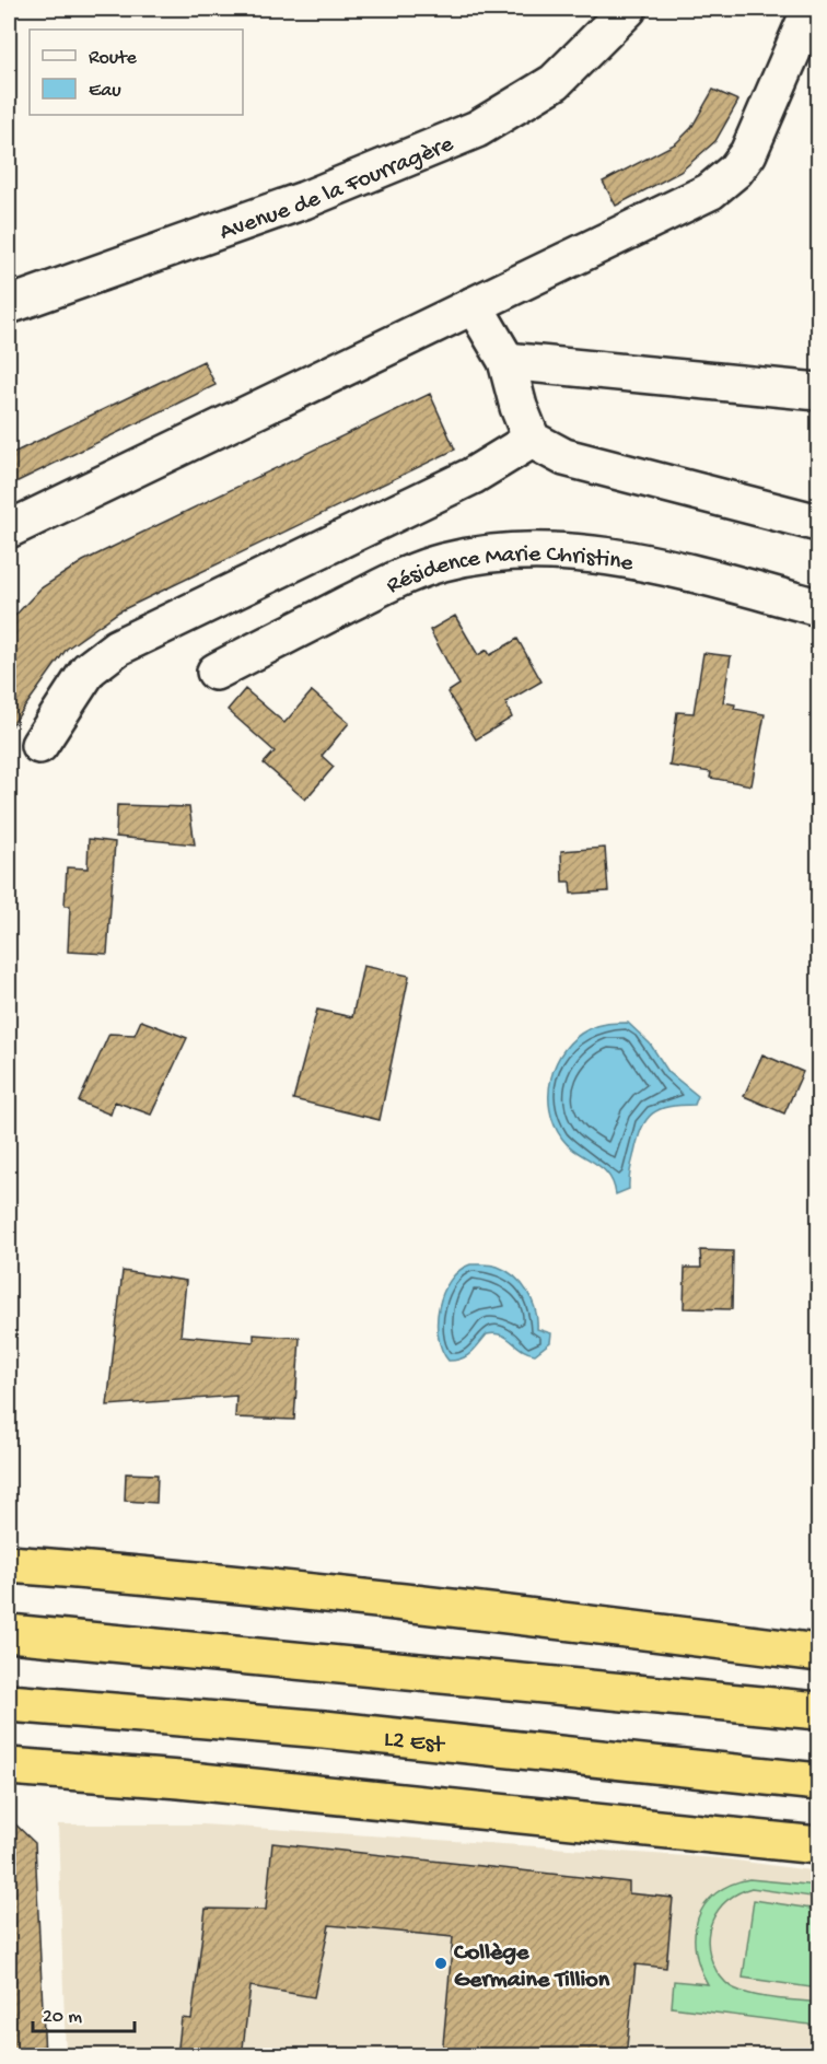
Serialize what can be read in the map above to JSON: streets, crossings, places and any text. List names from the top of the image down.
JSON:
{
  "streets": {
    "highway": ["L2 Est"],
    "street": ["Avenue de la Fourragère", "Résidence Marie Christine"]
  },
  "places": ["Collège Germaine Tillion"],
  "legend": ["Route", "Eau"],
  "scale_bar": "20 m"
}
